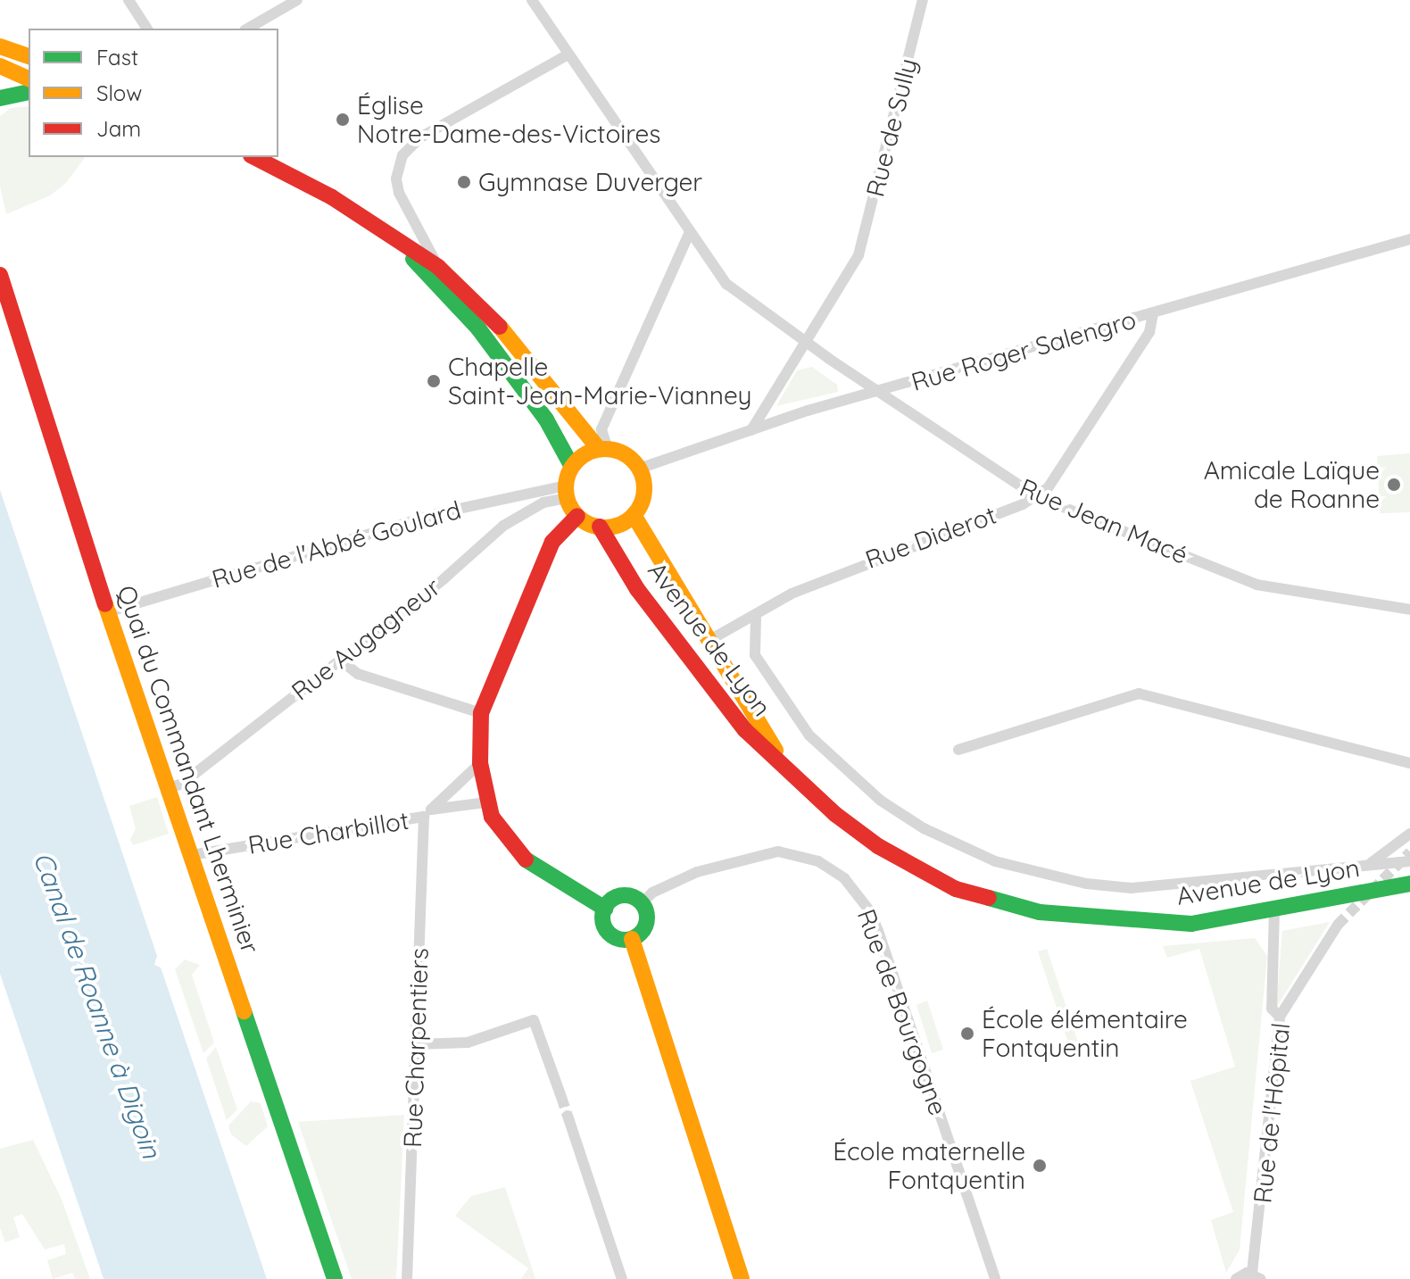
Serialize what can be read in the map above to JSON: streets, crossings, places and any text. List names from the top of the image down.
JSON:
{
  "streets": {
    "main road": ["Avenue de Lyon", "Quai du Commandant Lherminier"],
    "street": [
      "Rue de Sully",
      "Rue Roger Salengro",
      "Rue Jean Macé",
      "Rue Diderot",
      "Rue de l'Abbé Goulard",
      "Rue Augagneur",
      "Rue Charbillot",
      "Rue de Bourgogne",
      "Rue Charpentiers",
      "Rue de l'Hôpital"
    ]
  },
  "crossings": [
    ["Rue de Sully", "Rue Roger Salengro"],
    ["Rue de Sully", "Rue Jean Macé"],
    ["Rue Roger Salengro", "Rue Jean Macé"],
    ["Rue Roger Salengro", "Rue Diderot"],
    ["Rue Roger Salengro", "Rue de l'Abbé Goulard"],
    ["Rue Roger Salengro", "Rue Augagneur"],
    ["Rue Roger Salengro", "Avenue de Lyon"],
    ["Rue Jean Macé", "Rue Diderot"],
    ["Rue Diderot", "Avenue de Lyon"],
    ["Rue de l'Abbé Goulard", "Rue Augagneur"],
    ["Rue de l'Abbé Goulard", "Avenue de Lyon"],
    ["Rue de l'Abbé Goulard", "Quai du Commandant Lherminier"],
    ["Rue Augagneur", "Avenue de Lyon"],
    ["Rue Augagneur", "Quai du Commandant Lherminier"],
    ["Quai du Commandant Lherminier", "Rue Charbillot"],
    ["Rue Charbillot", "Rue Charpentiers"]
  ],
  "water": ["Canal de Roanne à Digoin"],
  "places": [
    "Église Notre-Dame-des-Victoires",
    "Gymnase Duverger",
    "Chapelle Saint-Jean-Marie-Vianney",
    "Amicale Laïque de Roanne",
    "École élémentaire Fontquentin",
    "École maternelle Fontquentin"
  ],
  "legend": ["Fast", "Slow", "Jam"]
}
